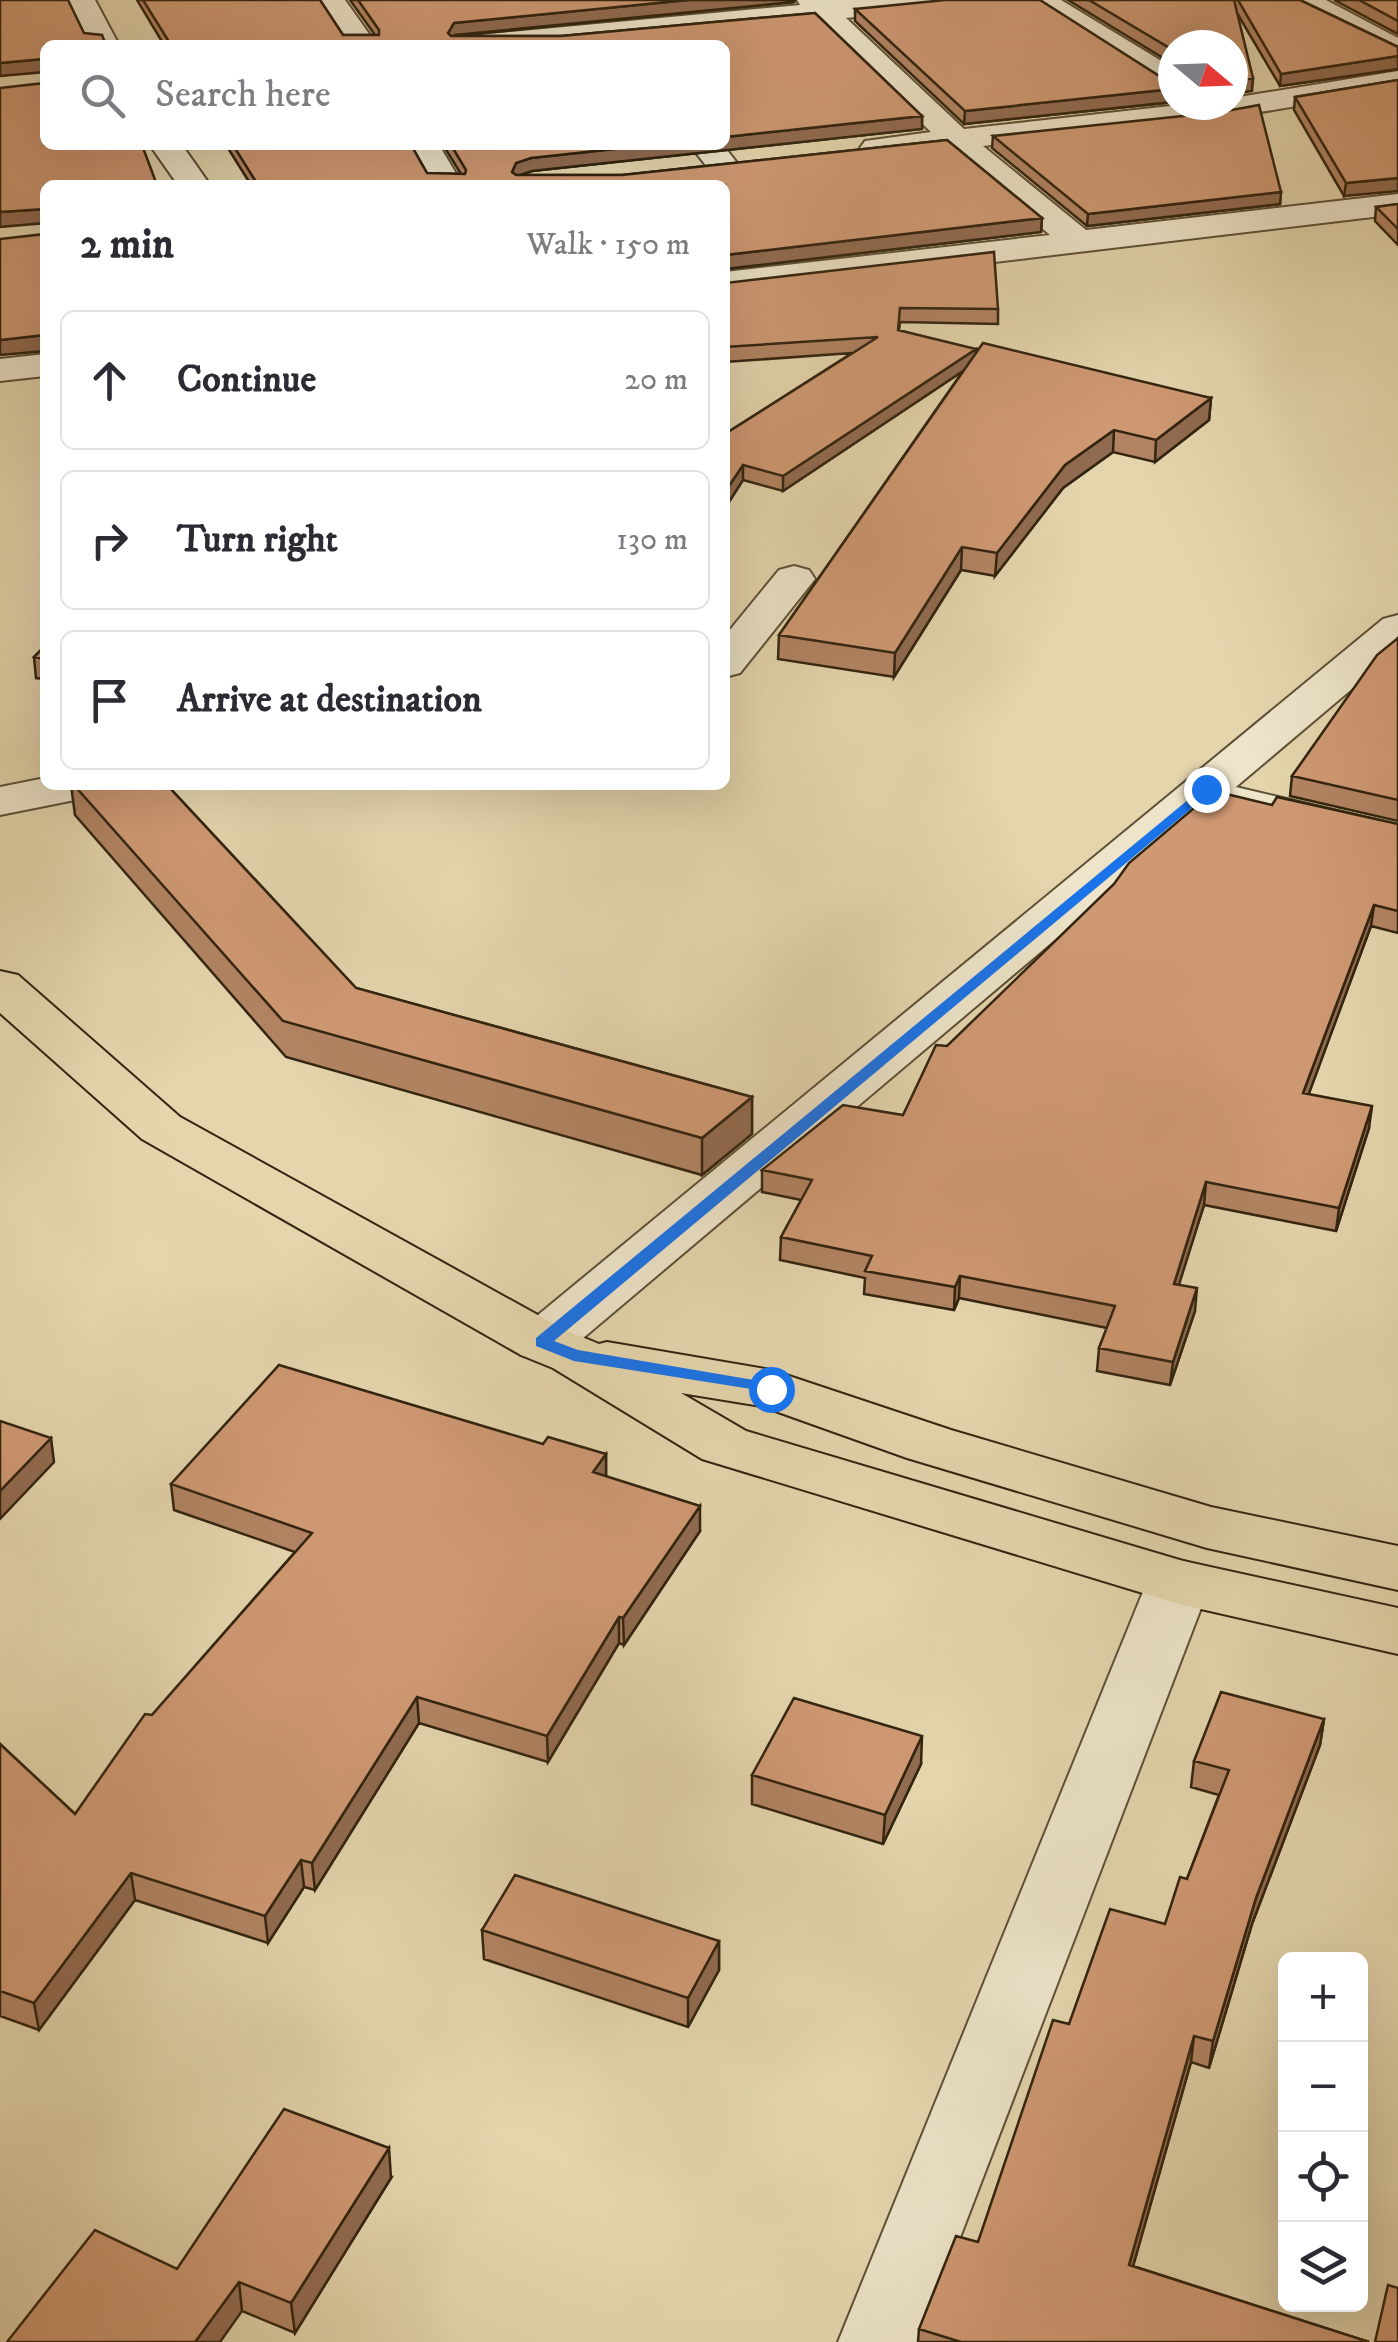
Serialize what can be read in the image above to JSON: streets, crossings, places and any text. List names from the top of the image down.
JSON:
{
  "north": "right",
  "page": {
    "search": "Search here",
    "heading": ["2 min", "Walk · 150 m"],
    "list": [
      ["Continue", "20 m"],
      ["Turn right", "130 m"],
      "Arrive at destination"
    ],
    "map_buttons": ["+", "−"]
  }
}
